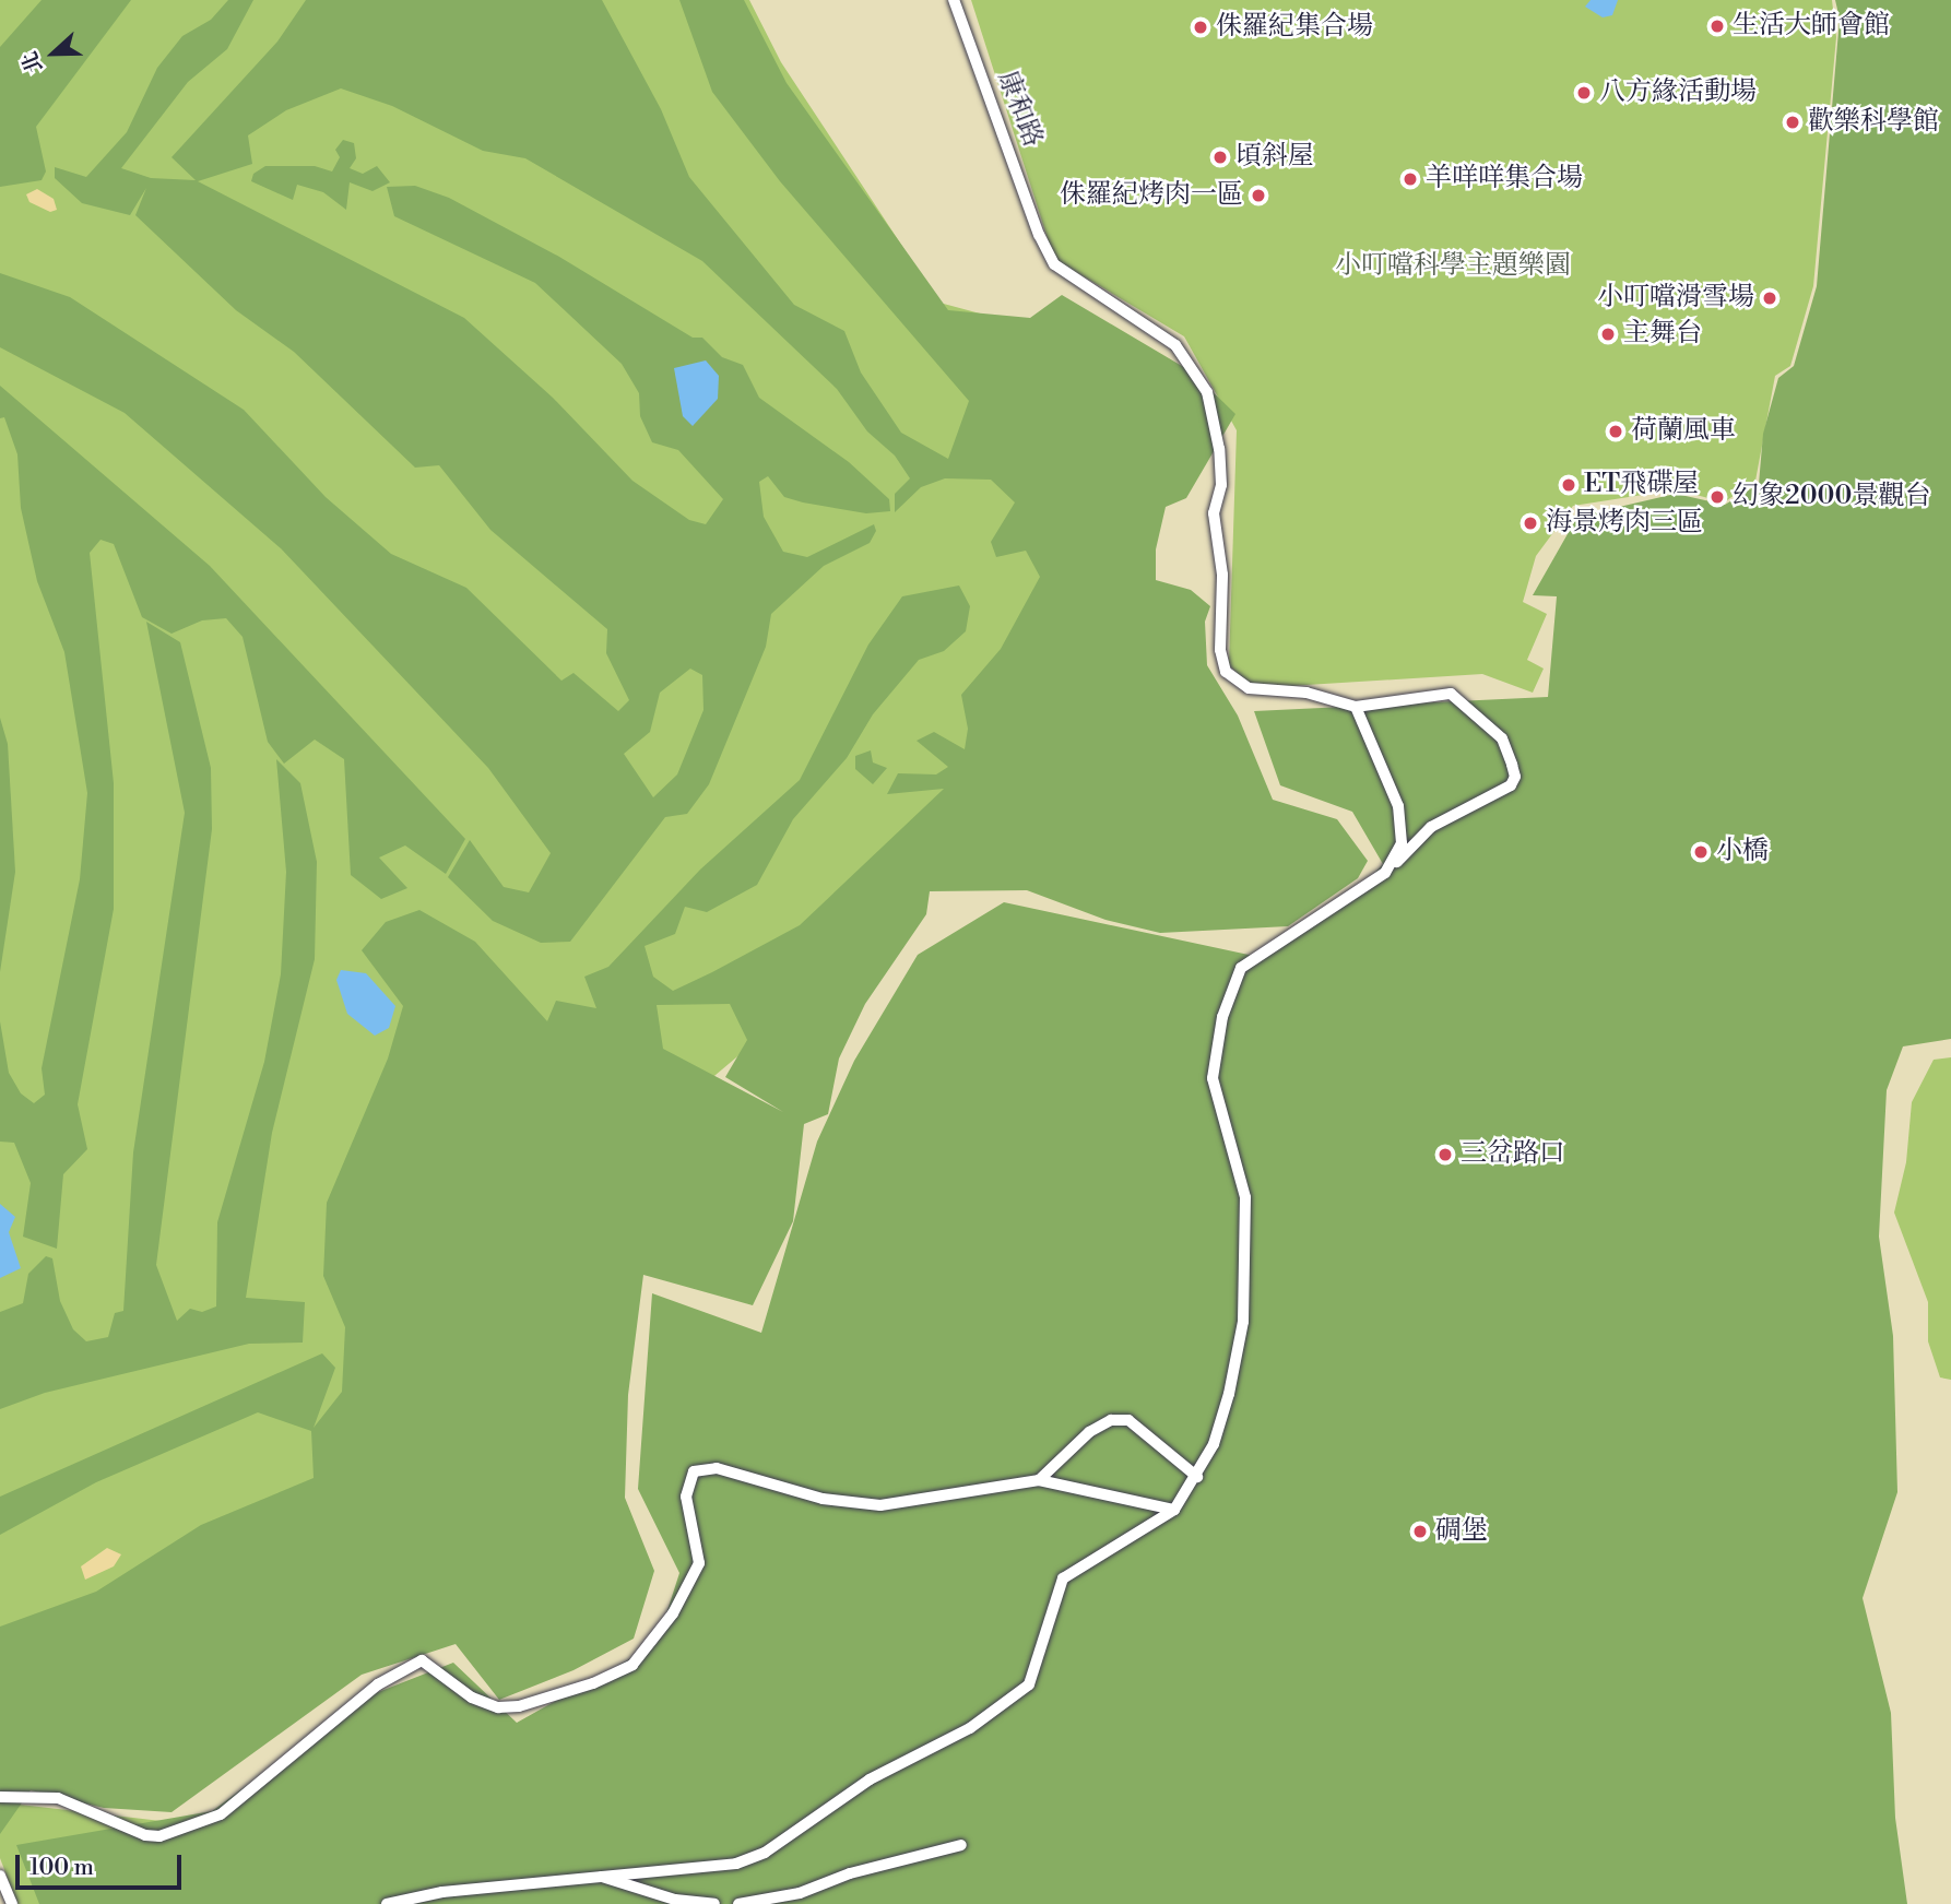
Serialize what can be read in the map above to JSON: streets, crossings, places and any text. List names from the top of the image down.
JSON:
{
  "streets": {
    "street": ["康和路"]
  },
  "parks": ["小叮噹科學主題樂園"],
  "places": [
    "生活大師會館",
    "侏羅紀集合場",
    "八方緣活動場",
    "歡樂科學館",
    "頃斜屋",
    "羊咩咩集合場",
    "侏羅紀烤肉一區",
    "小叮噹滑雪場",
    "主舞台",
    "荷蘭風車",
    "ET飛碟屋",
    "幻象2000景觀台",
    "海景烤肉三區",
    "小橋",
    "三岔路口",
    "碉堡"
  ],
  "scale_bar": "100 m",
  "north": "left"
}
